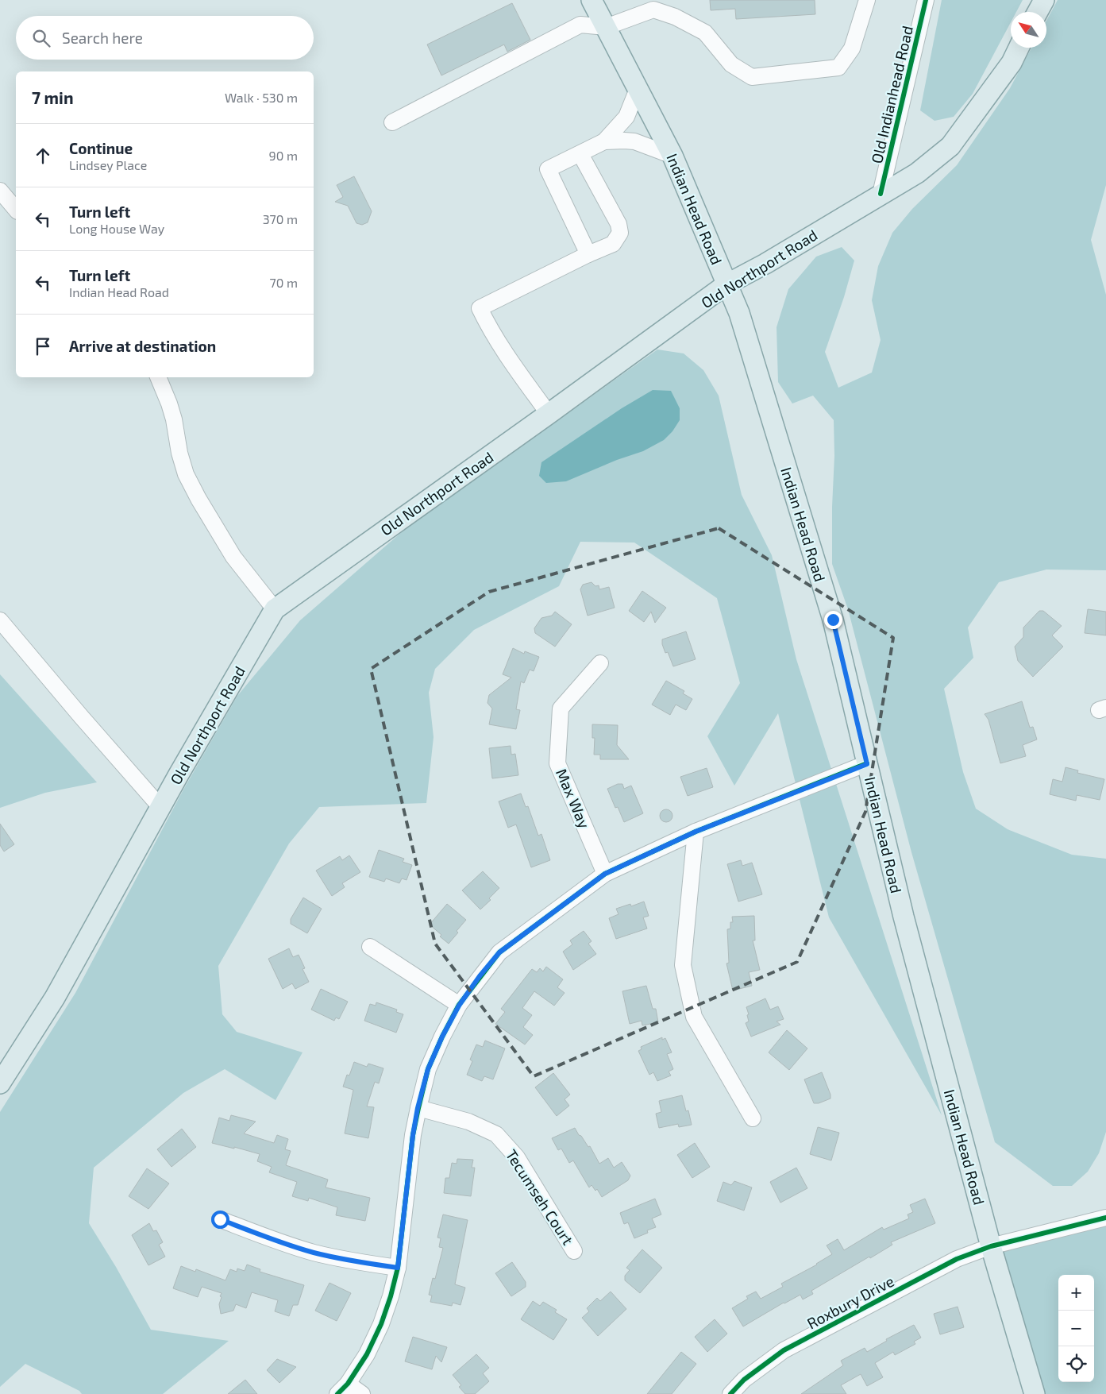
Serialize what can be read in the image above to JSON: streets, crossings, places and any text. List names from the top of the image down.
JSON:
{
  "streets": {
    "main road": ["Indian Head Road", "Old Northport Road"],
    "street": [
      "Old Indianhead Road",
      "Max Way",
      "Tecumseh Court",
      "Roxbury Drive"
    ]
  },
  "crossings": [
    ["Old Indianhead Road", "Old Northport Road"],
    ["Indian Head Road", "Old Northport Road"],
    ["Indian Head Road", "Roxbury Drive"]
  ],
  "north": "top left",
  "page": {
    "search": "Search here",
    "heading": ["7 min", "Walk · 530 m"],
    "list": [
      ["Continue", "Lindsey Place", "90 m"],
      ["Turn left", "Long House Way", "370 m"],
      ["Turn left", "Indian Head Road", "70 m"],
      "Arrive at destination"
    ],
    "map_buttons": ["+", "−"]
  }
}
